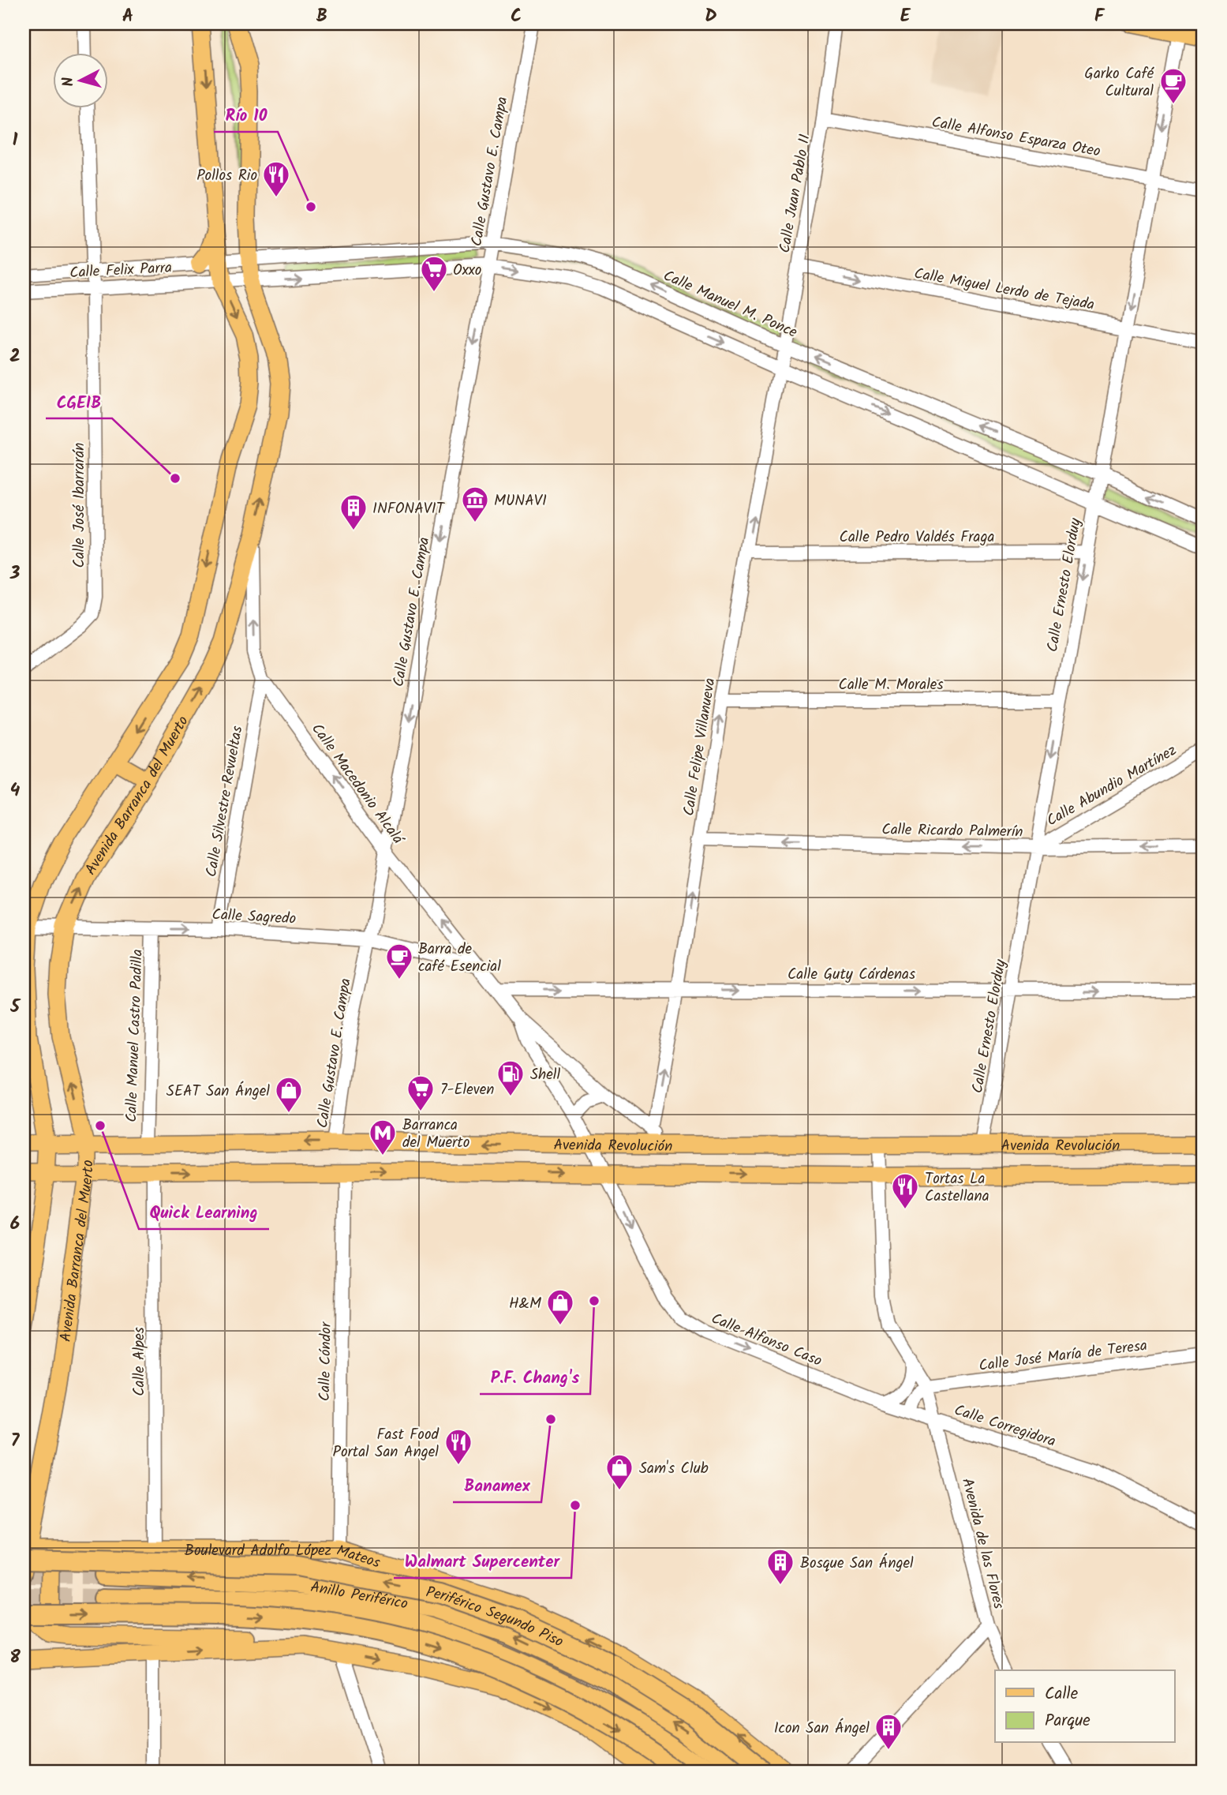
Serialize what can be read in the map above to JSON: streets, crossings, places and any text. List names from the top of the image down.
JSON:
{
  "streets": {
    "highway": ["Anillo Periférico", "Periférico Segundo Piso"],
    "main road": ["Avenida Barranca del Muerto", "Avenida Revolución", "Boulevard Adolfo López Mateos"],
    "street": [
      "Calle Alfonso Esparza Oteo",
      "Calle Gustavo E. Campa",
      "Calle Juan Pablo II",
      "Calle Felix Parra",
      "Calle Miguel Lerdo de Tejada",
      "Calle Manuel M. Ponce",
      "Calle José Ibarrarán",
      "Calle Pedro Valdés Fraga",
      "Calle Ernesto Elorduy",
      "Calle M. Morales",
      "Calle Felipe Villanueva",
      "Calle Macedonio Alcalá",
      "Calle Abundio Martínez",
      "Calle Silvestre Revueltas",
      "Calle Ricardo Palmerín",
      "Calle Sagredo",
      "Calle Guty Cárdenas",
      "Calle Manuel Castro Padilla",
      "Calle Alfonso Caso",
      "Calle José María de Teresa",
      "Calle Alpes",
      "Calle Cóndor",
      "Calle Corregidora",
      "Avenida de las Flores"
    ]
  },
  "crossings": [
    ["Calle Alfonso Esparza Oteo", "Calle Juan Pablo II"],
    ["Calle Alfonso Esparza Oteo", "Calle Ernesto Elorduy"],
    ["Calle Gustavo E. Campa", "Calle Manuel M. Ponce"],
    ["Calle Gustavo E. Campa", "Calle Macedonio Alcalá"],
    ["Calle Gustavo E. Campa", "Calle Sagredo"],
    ["Calle Gustavo E. Campa", "Avenida Revolución"],
    ["Calle Juan Pablo II", "Calle Miguel Lerdo de Tejada"],
    ["Calle Juan Pablo II", "Calle Manuel M. Ponce"],
    ["Calle Juan Pablo II", "Calle Felipe Villanueva"],
    ["Calle Felix Parra", "Calle Manuel M. Ponce"],
    ["Calle Felix Parra", "Calle José Ibarrarán"],
    ["Calle Felix Parra", "Avenida Barranca del Muerto"],
    ["Calle Miguel Lerdo de Tejada", "Calle Ernesto Elorduy"],
    ["Calle Manuel M. Ponce", "Calle Ernesto Elorduy"],
    ["Calle Manuel M. Ponce", "Avenida Barranca del Muerto"],
    ["Calle Pedro Valdés Fraga", "Calle Ernesto Elorduy"],
    ["Calle Pedro Valdés Fraga", "Calle Felipe Villanueva"],
    ["Calle Ernesto Elorduy", "Calle M. Morales"],
    ["Calle Ernesto Elorduy", "Calle Abundio Martínez"],
    ["Calle Ernesto Elorduy", "Calle Ricardo Palmerín"],
    ["Calle Ernesto Elorduy", "Calle Guty Cárdenas"],
    ["Calle Ernesto Elorduy", "Avenida Revolución"],
    ["Calle M. Morales", "Calle Felipe Villanueva"],
    ["Calle Felipe Villanueva", "Calle Macedonio Alcalá"],
    ["Calle Felipe Villanueva", "Calle Ricardo Palmerín"],
    ["Calle Felipe Villanueva", "Calle Guty Cárdenas"],
    ["Calle Macedonio Alcalá", "Avenida Barranca del Muerto"],
    ["Calle Macedonio Alcalá", "Calle Silvestre Revueltas"],
    ["Calle Macedonio Alcalá", "Calle Sagredo"],
    ["Calle Macedonio Alcalá", "Calle Guty Cárdenas"],
    ["Calle Macedonio Alcalá", "Avenida Revolución"],
    ["Calle Macedonio Alcalá", "Calle Alfonso Caso"],
    ["Calle Abundio Martínez", "Calle Ricardo Palmerín"],
    ["Avenida Barranca del Muerto", "Calle Sagredo"],
    ["Avenida Barranca del Muerto", "Avenida Revolución"],
    ["Avenida Barranca del Muerto", "Boulevard Adolfo López Mateos"],
    ["Avenida Barranca del Muerto", "Periférico Segundo Piso"],
    ["Calle Silvestre Revueltas", "Calle Sagredo"],
    ["Calle Sagredo", "Calle Manuel Castro Padilla"],
    ["Calle Manuel Castro Padilla", "Avenida Revolución"],
    ["Avenida Revolución", "Calle Alfonso Caso"],
    ["Avenida Revolución", "Calle Alpes"],
    ["Avenida Revolución", "Calle Cóndor"],
    ["Avenida Revolución", "Calle Corregidora"],
    ["Calle Alfonso Caso", "Calle Corregidora"],
    ["Calle Alfonso Caso", "Avenida de las Flores"],
    ["Calle José María de Teresa", "Calle Corregidora"],
    ["Calle Alpes", "Boulevard Adolfo López Mateos"],
    ["Calle Cóndor", "Boulevard Adolfo López Mateos"],
    ["Calle Corregidora", "Avenida de las Flores"],
    ["Boulevard Adolfo López Mateos", "Periférico Segundo Piso"]
  ],
  "one_way": [
    "Calle Gustavo E. Campa",
    "Calle Miguel Lerdo de Tejada",
    "Calle Ernesto Elorduy",
    "Calle Felipe Villanueva",
    "Calle Macedonio Alcalá",
    "Calle Ricardo Palmerín",
    "Calle Guty Cárdenas",
    "Calle Alfonso Caso"
  ],
  "places": {
    "cafe": ["Garko Café Cultural", "Barra de café Esencial"],
    "restaurant": ["Pollos Rio", "Tortas La Castellana", "Fast Food Portal San Angel"],
    "other": [
      "Río 10",
      "CGEIB",
      "Quick Learning",
      "P.F. Chang's",
      "Banamex",
      "Walmart Supercenter"
    ],
    "supermarket": ["Oxxo", "7-Eleven"],
    "museum": ["MUNAVI"],
    "building": ["INFONAVIT", "Bosque San Ángel", "Icon San Ángel"],
    "fuel station": ["Shell"],
    "shop": ["SEAT San Ángel", "H&M", "Sam's Club"],
    "metro station": ["Barranca del Muerto"]
  },
  "legend": ["Calle", "Parque"],
  "north": "left",
  "grid": {
    "columns": [
      "A",
      "B",
      "C",
      "D",
      "E",
      "F"
    ],
    "rows": [
      "1",
      "2",
      "3",
      "4",
      "5",
      "6",
      "7",
      "8"
    ]
  }
}
